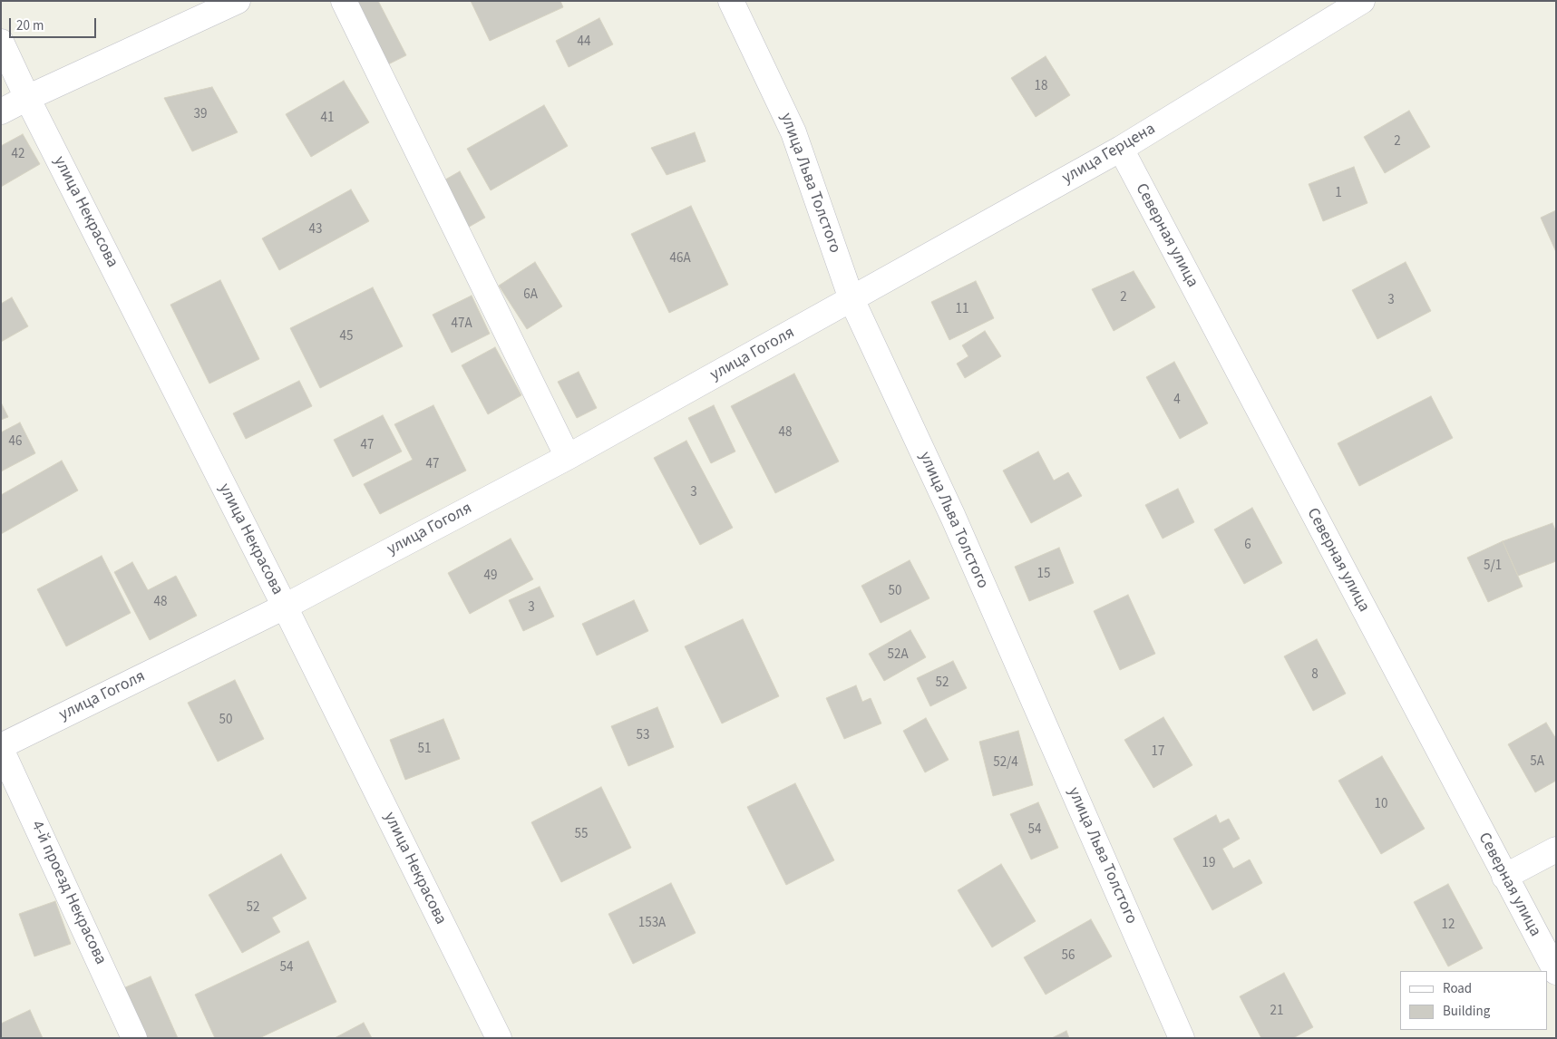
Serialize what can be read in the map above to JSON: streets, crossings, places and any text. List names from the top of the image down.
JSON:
{
  "streets": {
    "street": [
      "улица Герцена",
      "улица Льва Толстого",
      "улица Некрасова",
      "Северная улица",
      "улица Гоголя",
      "4-й проезд Некрасова"
    ]
  },
  "crossings": [
    ["улица Герцена", "улица Льва Толстого"],
    ["улица Герцена", "Северная улица"],
    ["улица Герцена", "улица Гоголя"],
    ["улица Льва Толстого", "улица Гоголя"],
    ["улица Некрасова", "улица Гоголя"],
    ["улица Гоголя", "4-й проезд Некрасова"]
  ],
  "house_numbers": [
    "44",
    "18",
    "39",
    "41",
    "2",
    "42",
    "1",
    "43",
    "46А",
    "6А",
    "2",
    "3",
    "11",
    "47А",
    "45",
    "4",
    "48",
    "46",
    "47",
    "47",
    "3",
    "6",
    "5/1",
    "15",
    "49",
    "50",
    "48",
    "3",
    "52А",
    "8",
    "52",
    "50",
    "53",
    "51",
    "17",
    "5А",
    "52/4",
    "10",
    "54",
    "55",
    "19",
    "52",
    "153А",
    "12",
    "56",
    "54",
    "21"
  ],
  "legend": ["Road", "Building"],
  "scale_bar": "20 m"
}
